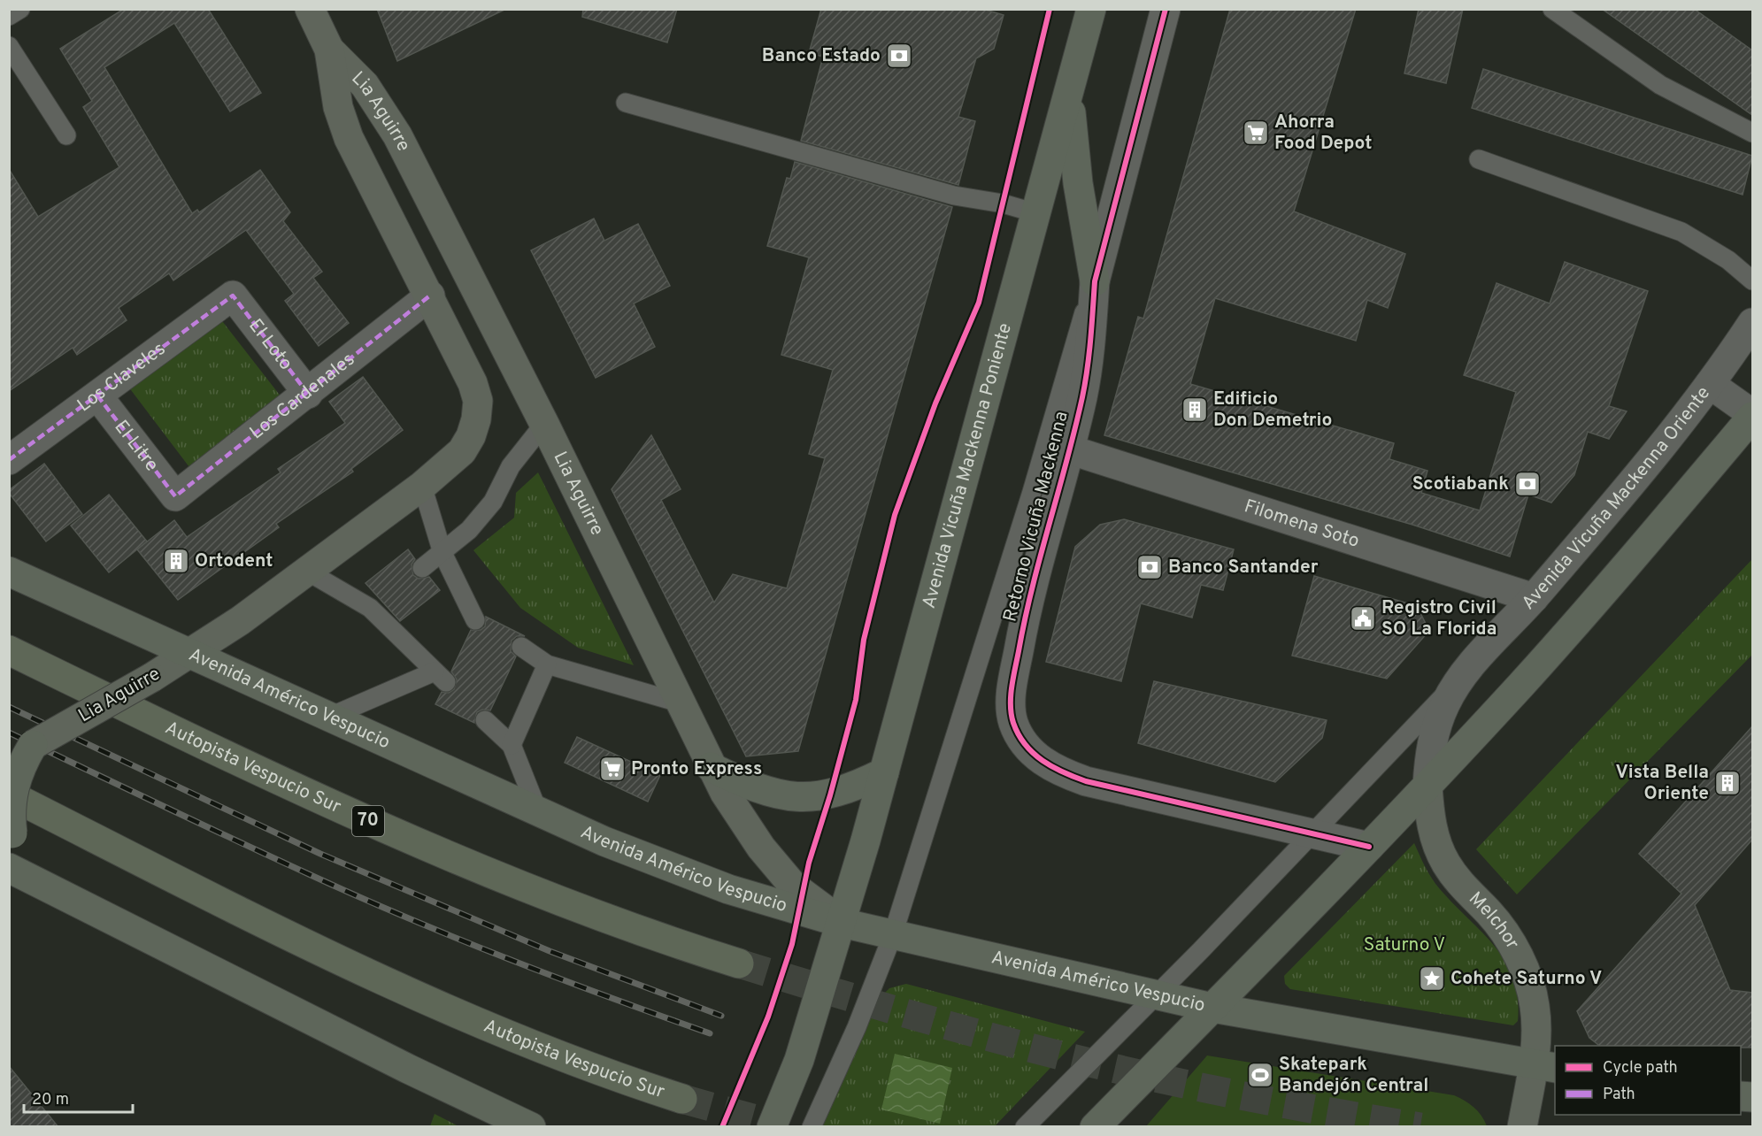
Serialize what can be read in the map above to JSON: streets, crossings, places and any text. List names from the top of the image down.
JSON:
{
  "streets": {
    "highway": ["Autopista Vespucio Sur", "70"],
    "main road": [
      "Lia Aguirre",
      "Avenida Vicuña Mackenna Poniente",
      "Avenida Américo Vespucio",
      "Melchor"
    ],
    "street": [
      "El Loto",
      "Los Claveles",
      "Los Cardenales",
      "El Litre",
      "Avenida Vicuña Mackenna Oriente",
      "Retorno Vicuña Mackenna",
      "Filomena Soto"
    ]
  },
  "crossings": [
    ["Lia Aguirre", "Los Cardenales"],
    ["Lia Aguirre", "Avenida Vicuña Mackenna Poniente"],
    ["Lia Aguirre", "Avenida Américo Vespucio"],
    ["El Loto", "Los Claveles"],
    ["El Loto", "Los Cardenales"],
    ["Los Claveles", "El Litre"],
    ["Los Cardenales", "El Litre"],
    ["Avenida Vicuña Mackenna Poniente", "Avenida Américo Vespucio"],
    ["Avenida Vicuña Mackenna Oriente", "Filomena Soto"],
    ["Avenida Vicuña Mackenna Oriente", "Melchor"],
    ["Retorno Vicuña Mackenna", "Filomena Soto"],
    ["Avenida Américo Vespucio", "Melchor"]
  ],
  "parks": ["Saturno V"],
  "places": {
    "bank": ["Banco Estado", "Scotiabank", "Banco Santander"],
    "supermarket": ["Ahorra Food Depot", "Pronto Express"],
    "building": ["Edificio Don Demetrio", "Ortodent", "Vista Bella Oriente"],
    "public building": ["Registro Civil SO La Florida"],
    "place": ["Cohete Saturno V"],
    "sports": ["Skatepark Bandejón Central"]
  },
  "legend": ["Cycle path", "Path"],
  "scale_bar": "20 m"
}
